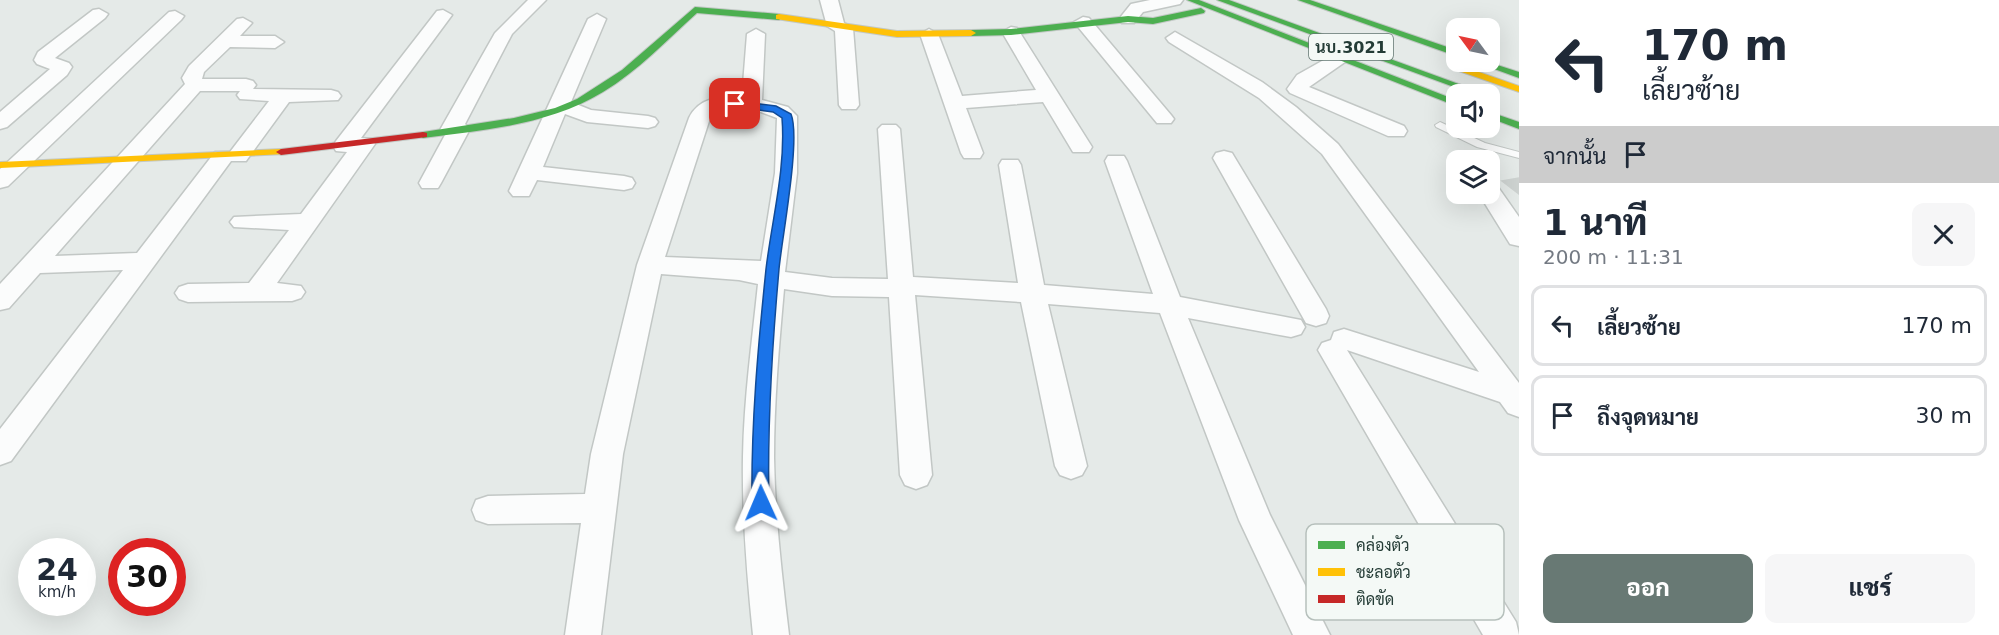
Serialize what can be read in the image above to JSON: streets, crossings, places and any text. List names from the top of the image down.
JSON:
{
  "streets": {
    "street": ["นบ.3021"]
  },
  "legend": ["คล่องตัว", "ชะลอตัว", "ติดขัด"],
  "north": "top left",
  "page": {
    "turn": ["170 m", "เลี้ยวซ้าย"],
    "then": "จากนั้น",
    "heading": ["1 นาที", "200 m · 11:31"],
    "list": [
      {
        "name": "เลี้ยวซ้าย",
        "value": "170 m"
      },
      {
        "name": "ถึงจุดหมาย",
        "value": "30 m"
      }
    ],
    "speed": "24 km/h",
    "limit": "30",
    "buttons": ["ออก", "แชร์"]
  }
}
